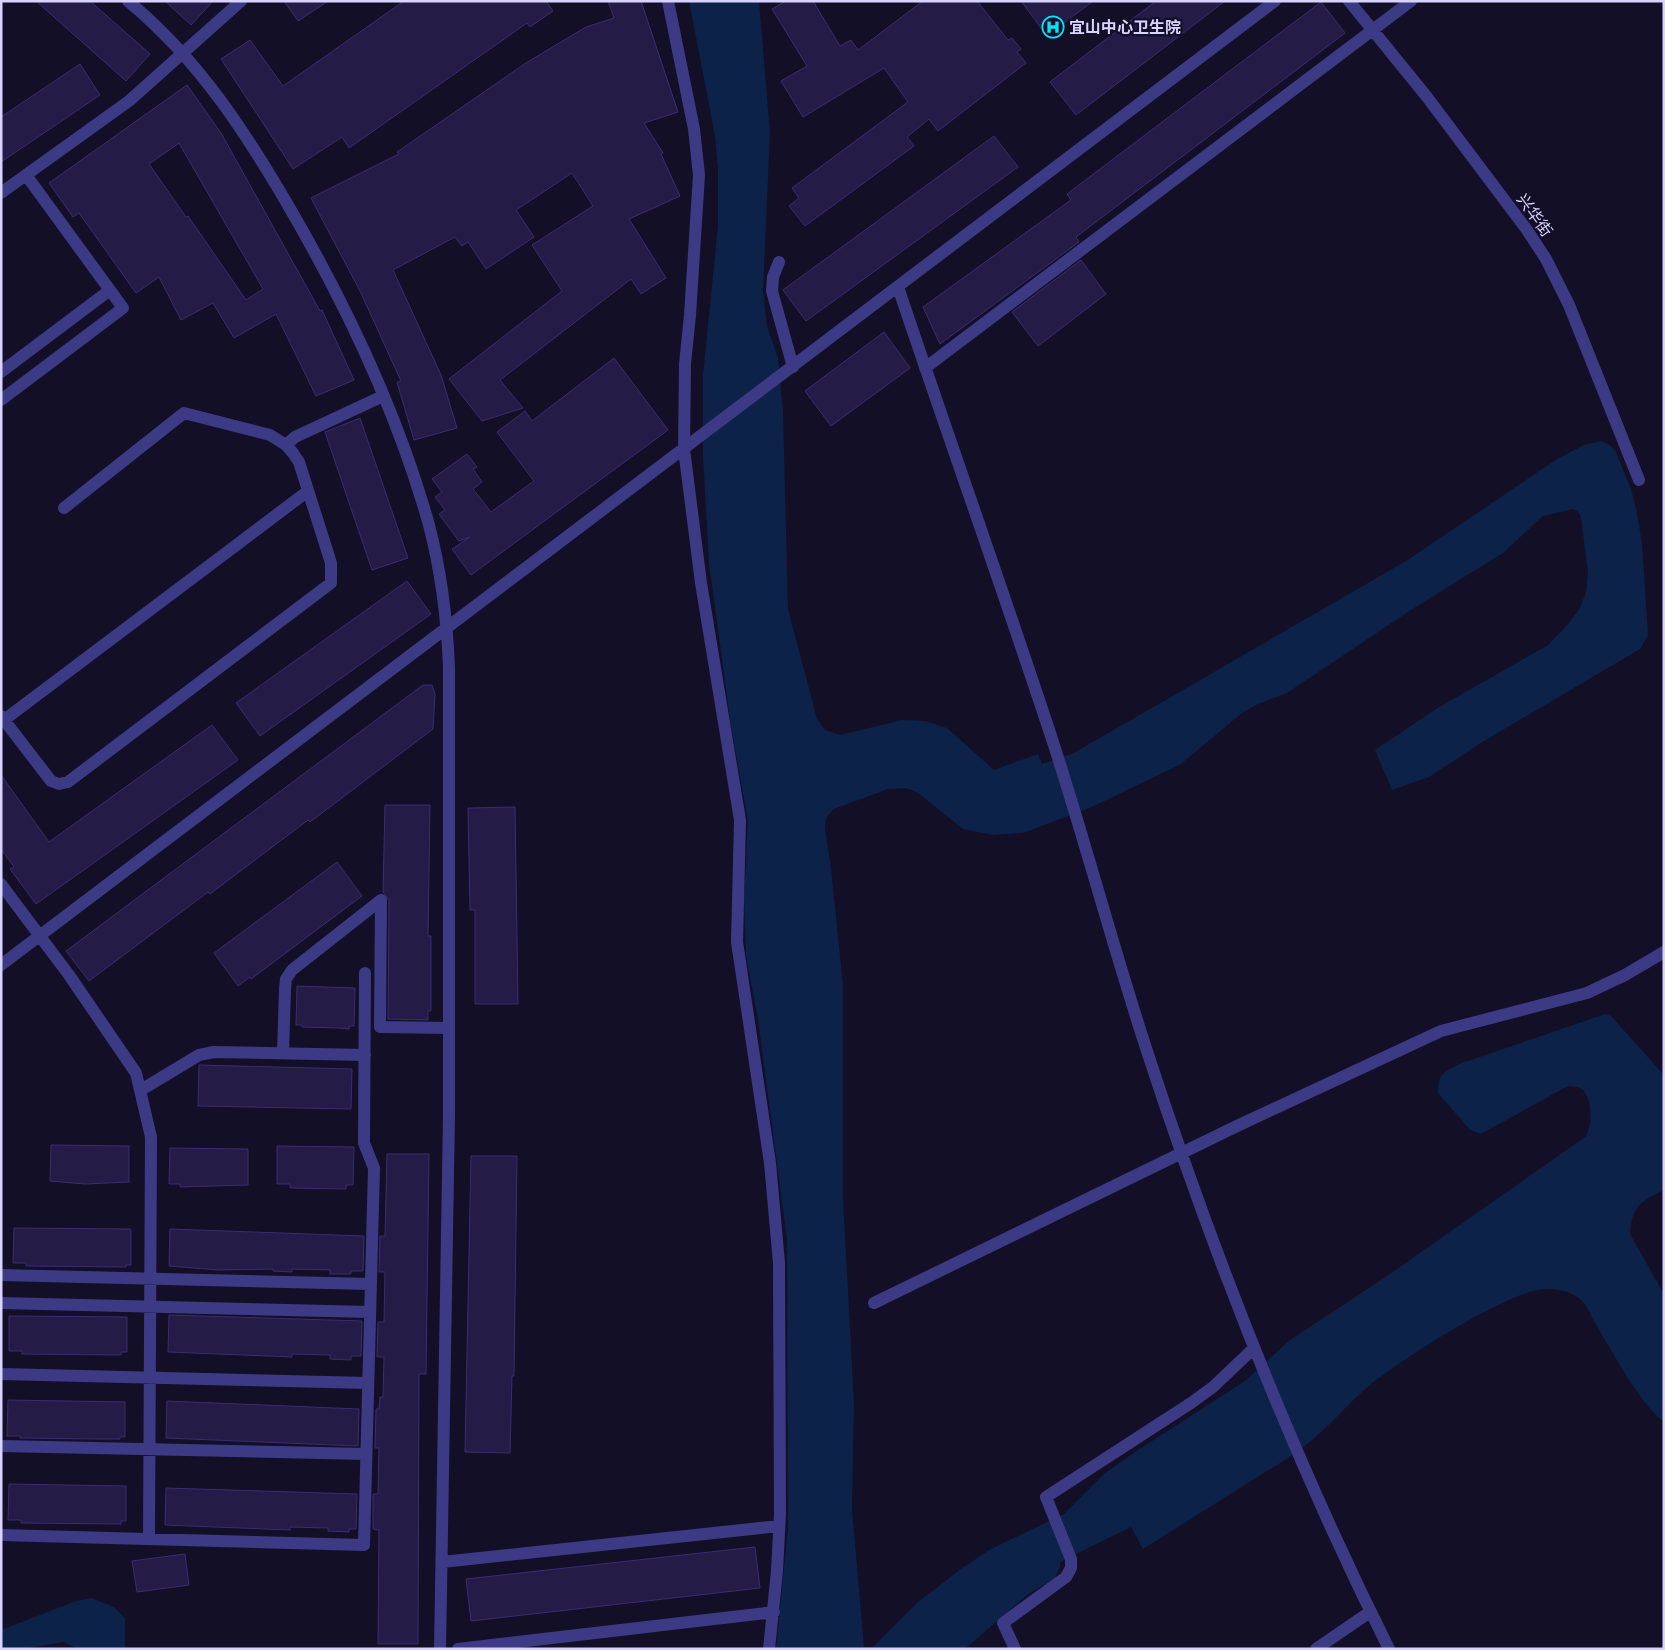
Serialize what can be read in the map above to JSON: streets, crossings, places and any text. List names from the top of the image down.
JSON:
{
  "streets": {
    "street": ["兴华街"]
  },
  "places": {
    "hospital": ["宜山中心卫生院"]
  }
}
